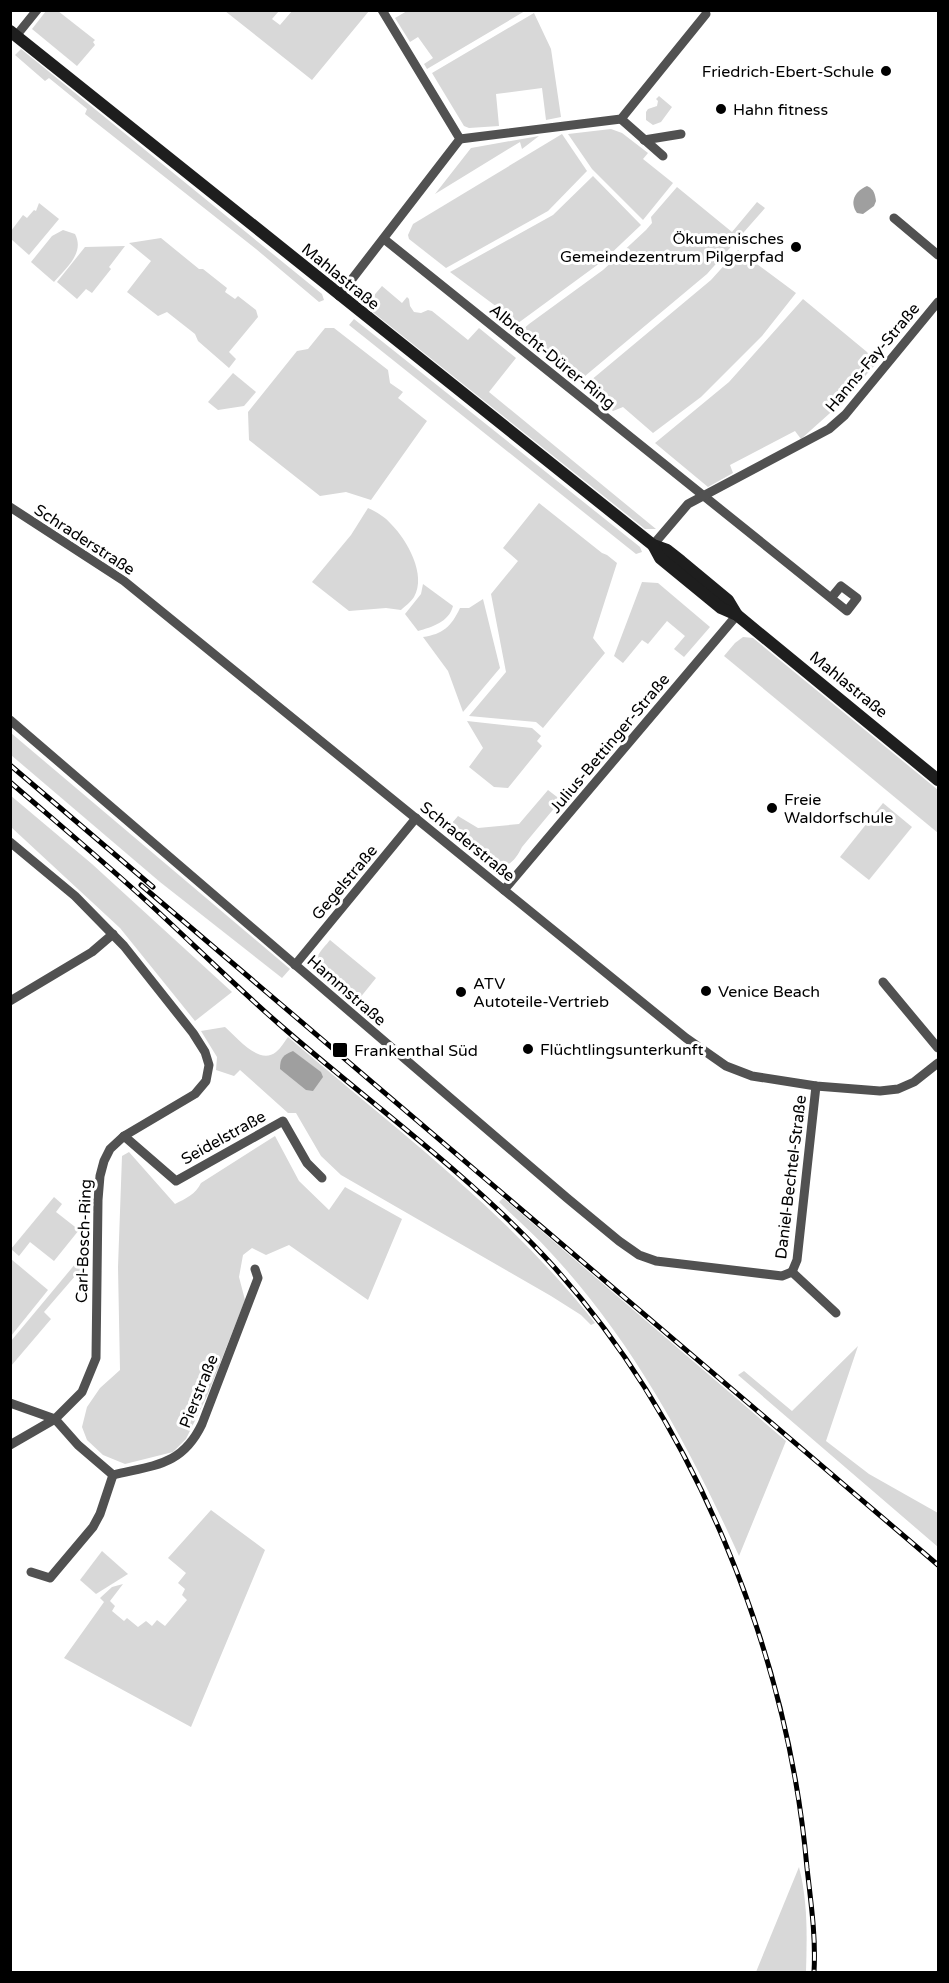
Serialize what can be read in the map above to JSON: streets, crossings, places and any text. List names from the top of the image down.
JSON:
{
  "streets": {
    "street": [
      "Mahlastraße",
      "Albrecht-Dürer-Ring",
      "Hanns-Fay-Straße",
      "Schraderstraße",
      "Julius-Bettinger-Straße",
      "Gegelstraße",
      "Hammstraße",
      "Seidelstraße",
      "Daniel-Bechtel-Straße",
      "Carl-Bosch-Ring",
      "Pierstraße"
    ]
  },
  "crossings": [
    ["Mahlastraße", "Hanns-Fay-Straße"],
    ["Mahlastraße", "Julius-Bettinger-Straße"],
    ["Albrecht-Dürer-Ring", "Hanns-Fay-Straße"],
    ["Schraderstraße", "Julius-Bettinger-Straße"],
    ["Schraderstraße", "Gegelstraße"],
    ["Schraderstraße", "Daniel-Bechtel-Straße"],
    ["Gegelstraße", "Hammstraße"],
    ["Hammstraße", "Daniel-Bechtel-Straße"],
    ["Seidelstraße", "Carl-Bosch-Ring"]
  ],
  "places": {
    "other": [
      "Friedrich-Ebert-Schule",
      "Hahn fitness",
      "Ökumenisches Gemeindezentrum Pilgerpfad",
      "Freie Waldorfschule",
      "Venice Beach",
      "ATV Autoteile-Vertrieb",
      "Flüchtlingsunterkunft"
    ],
    "transit": ["Frankenthal Süd"]
  }
}
